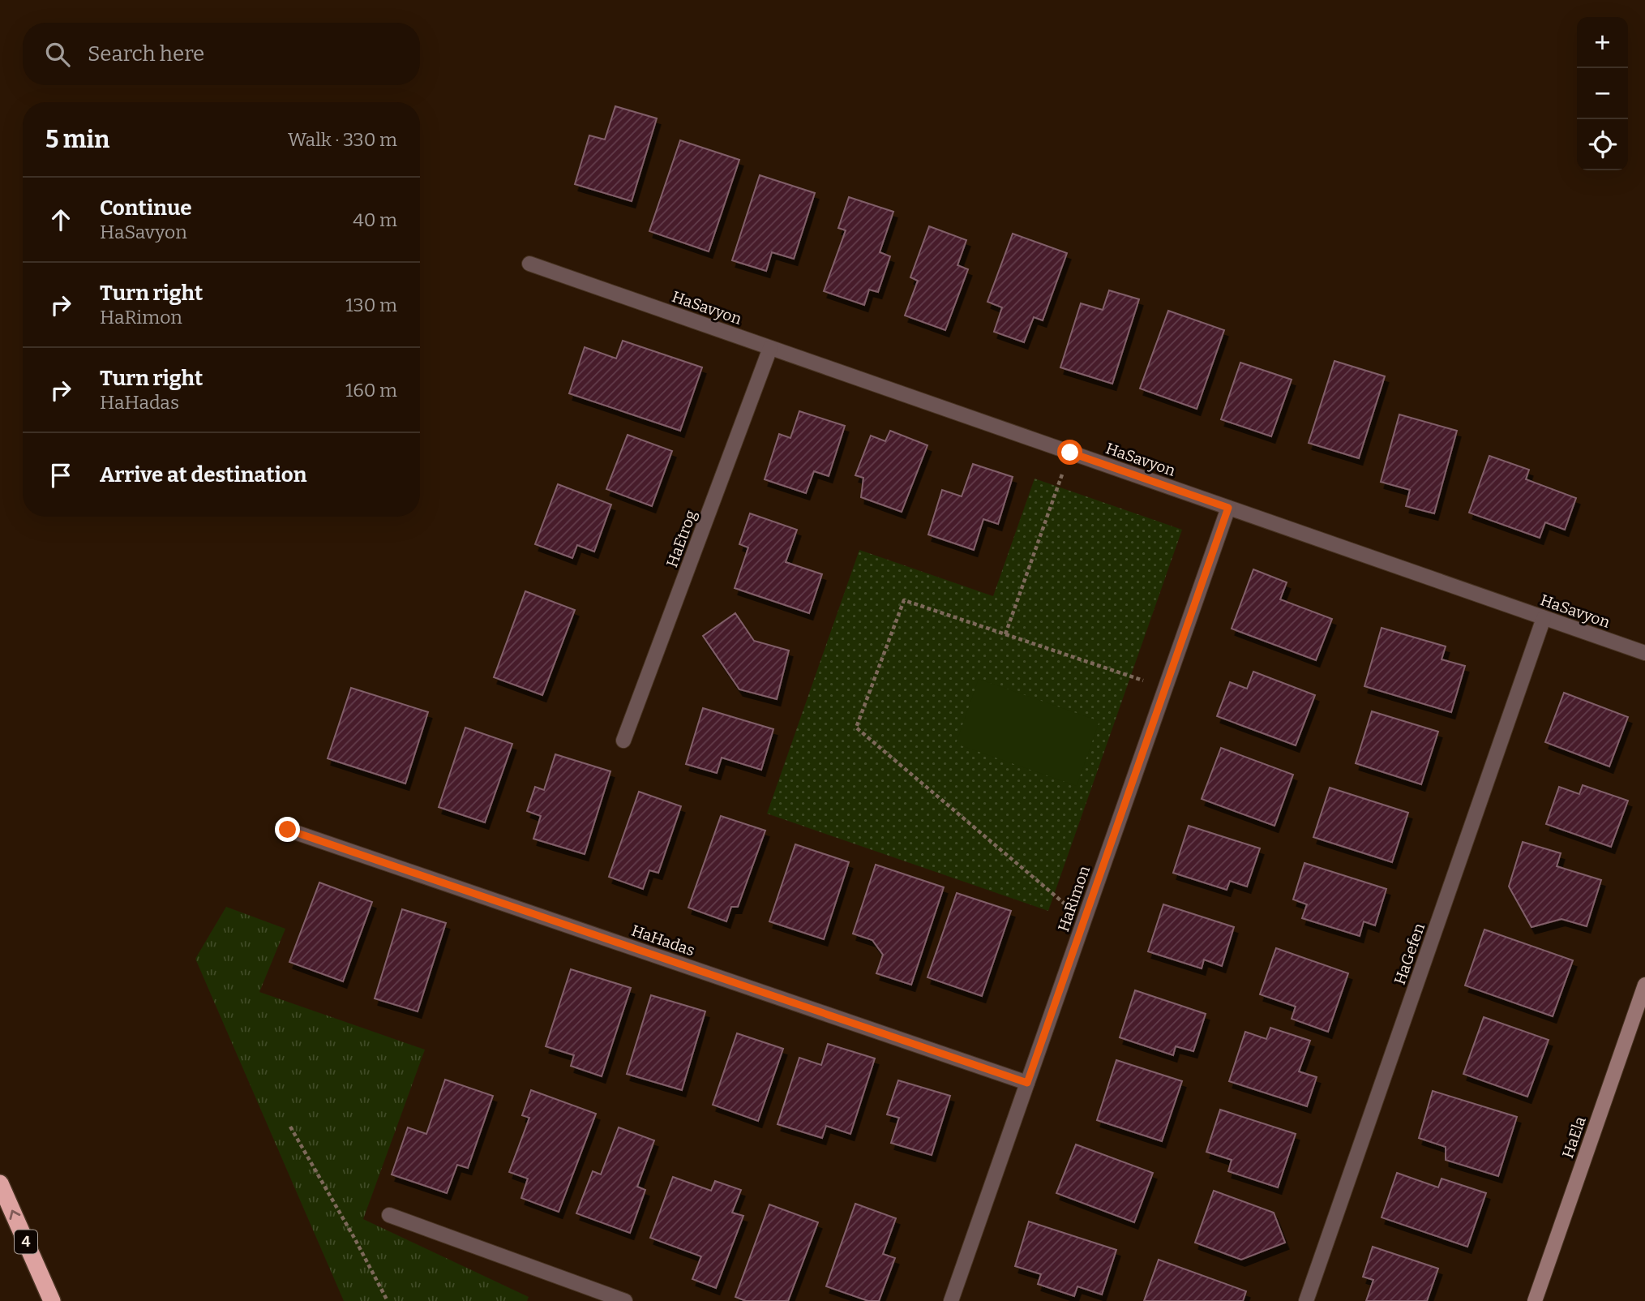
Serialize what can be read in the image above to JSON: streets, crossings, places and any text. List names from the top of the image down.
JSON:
{
  "streets": {
    "highway": ["4"],
    "street": [
      "HaSavyon",
      "HaEtrog",
      "HaRimon",
      "HaHadas",
      "HaGefen",
      "HaEla"
    ]
  },
  "crossings": [
    ["HaSavyon", "HaEtrog"],
    ["HaSavyon", "HaRimon"],
    ["HaSavyon", "HaGefen"],
    ["HaRimon", "HaHadas"]
  ],
  "page": {
    "map_buttons": ["+", "−"],
    "search": "Search here",
    "heading": ["5 min", "Walk · 330 m"],
    "list": [
      ["Continue", "HaSavyon", "40 m"],
      ["Turn right", "HaRimon", "130 m"],
      ["Turn right", "HaHadas", "160 m"],
      "Arrive at destination"
    ]
  }
}
